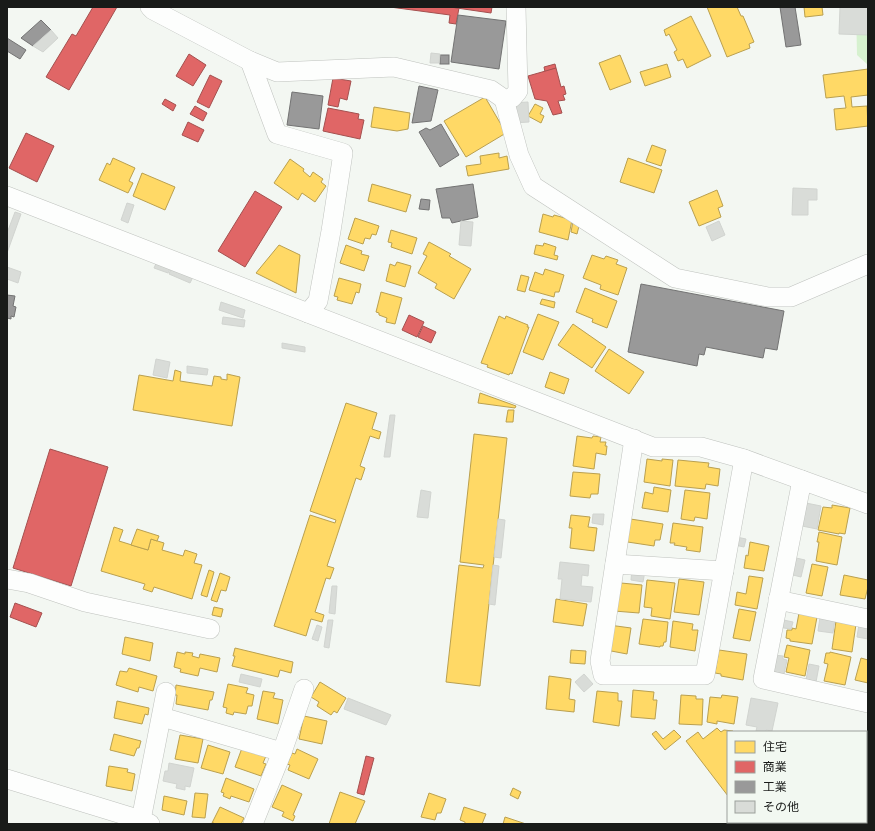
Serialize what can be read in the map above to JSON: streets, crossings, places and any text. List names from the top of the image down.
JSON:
{
  "legend": [
    "住宅",
    "商業",
    "工業",
    "その他"
  ]
}
